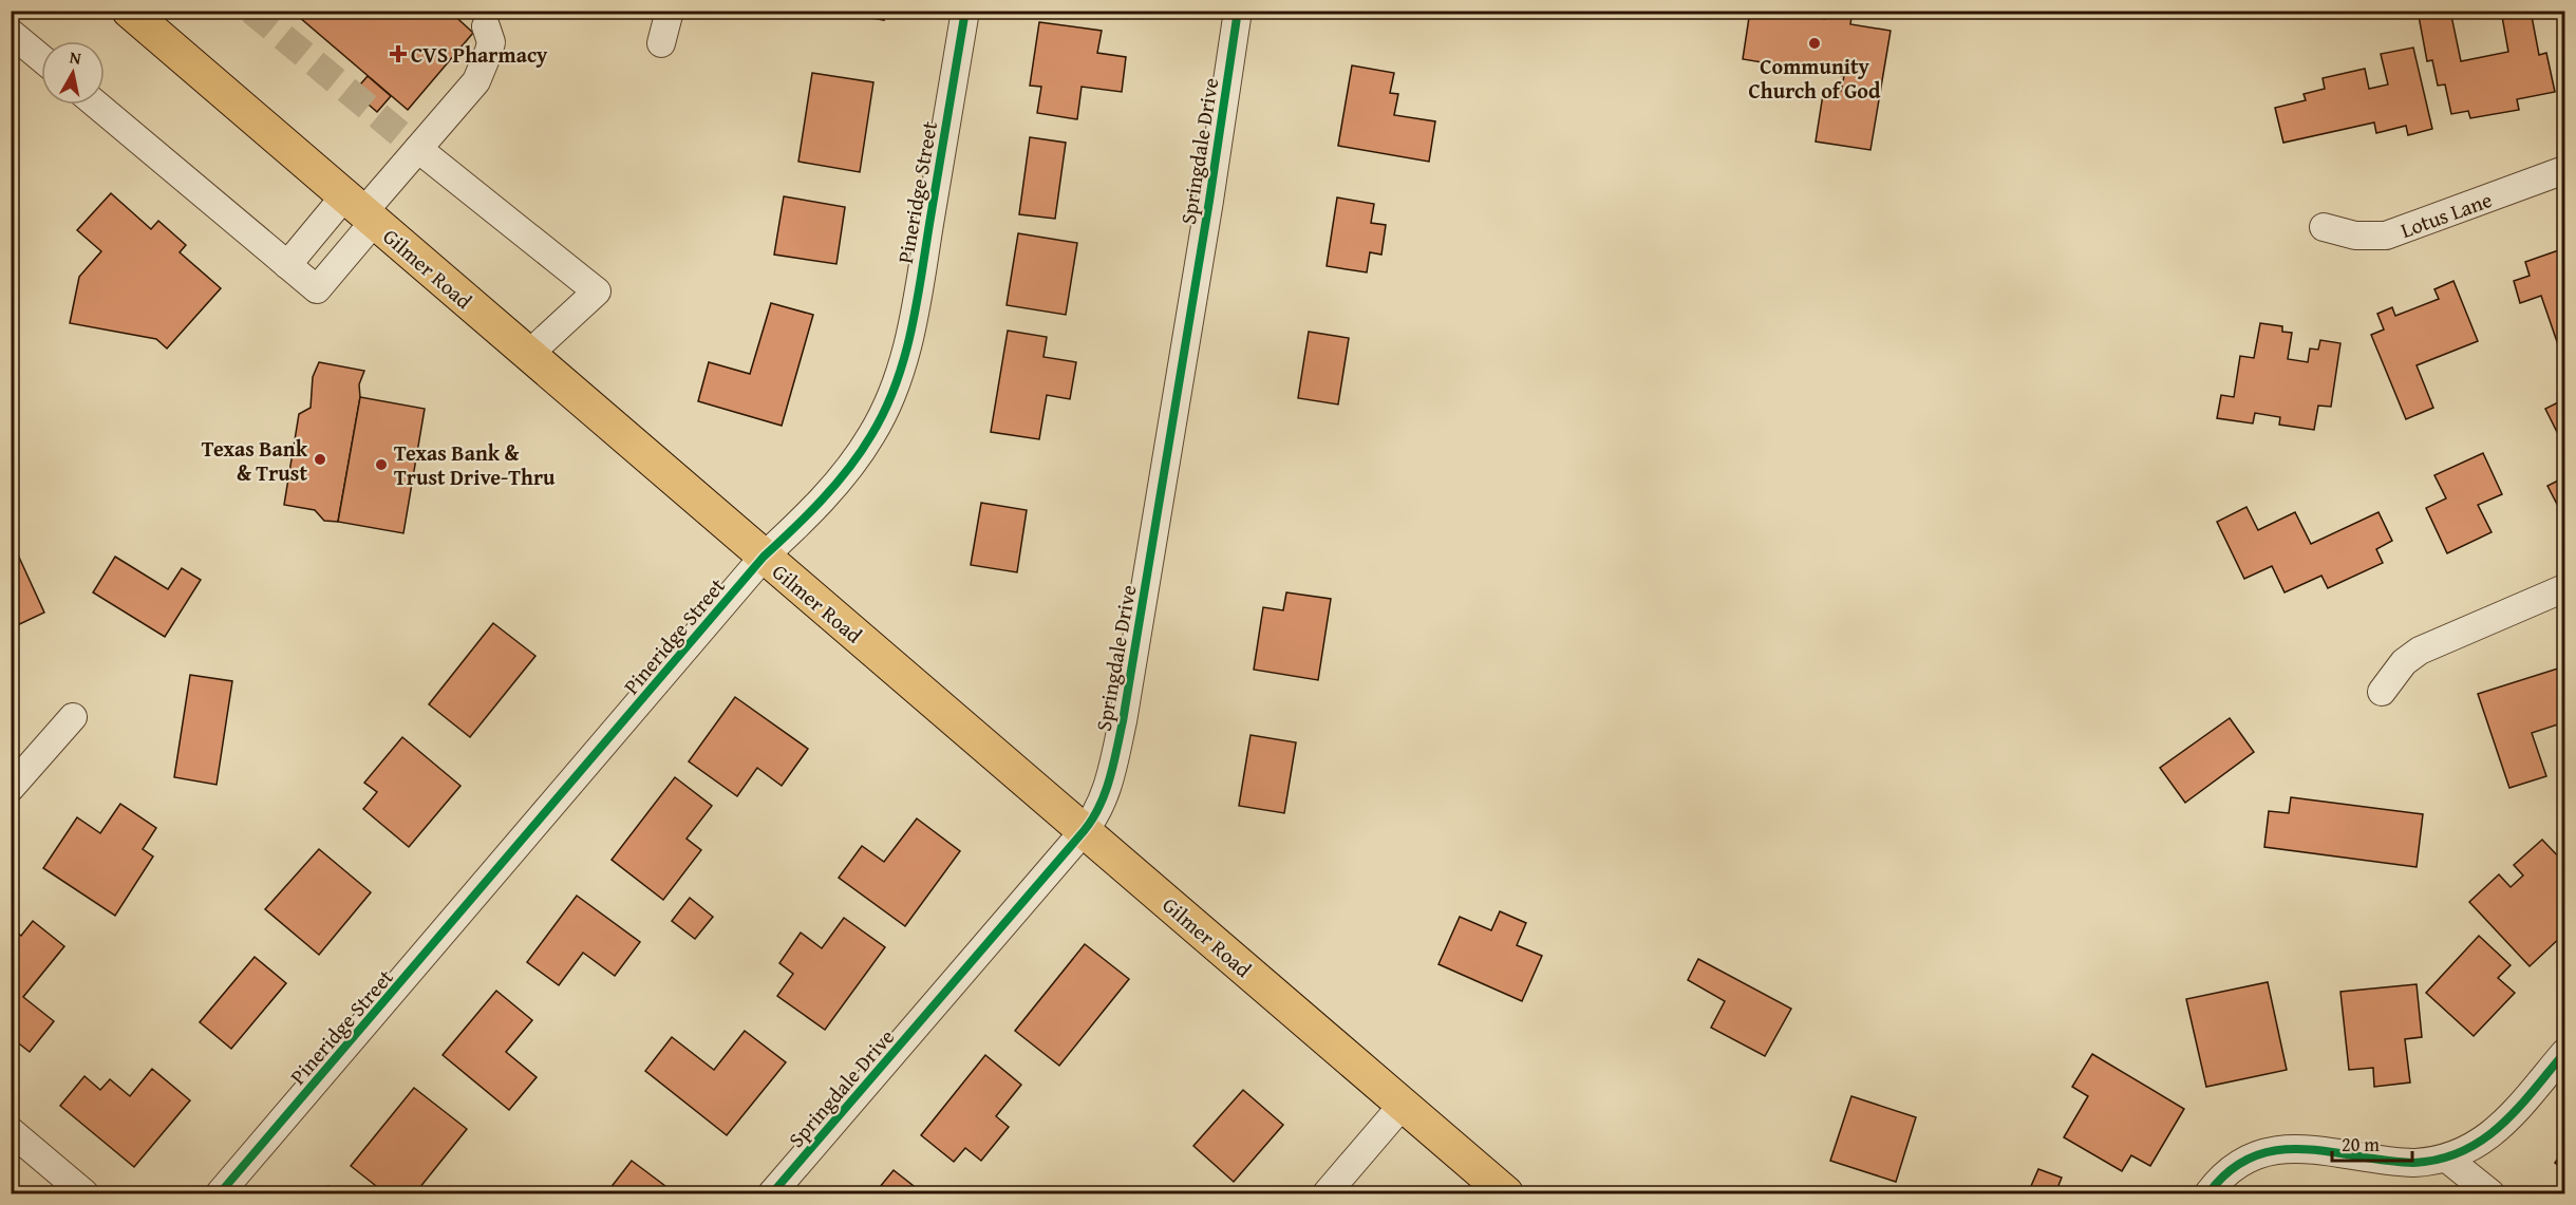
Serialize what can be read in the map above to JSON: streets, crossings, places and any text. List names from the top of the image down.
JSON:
{
  "streets": {
    "main road": ["Gilmer Road"],
    "street": ["Springdale Drive", "Pineridge Street", "Lotus Lane"]
  },
  "crossings": [
    ["Springdale Drive", "Gilmer Road"],
    ["Pineridge Street", "Gilmer Road"]
  ],
  "places": {
    "other": ["Community Church of God", "Texas Bank & Trust", "Texas Bank & Trust Drive-Thru"],
    "health": ["CVS Pharmacy"]
  },
  "scale_bar": "20 m",
  "north": "top"
}
